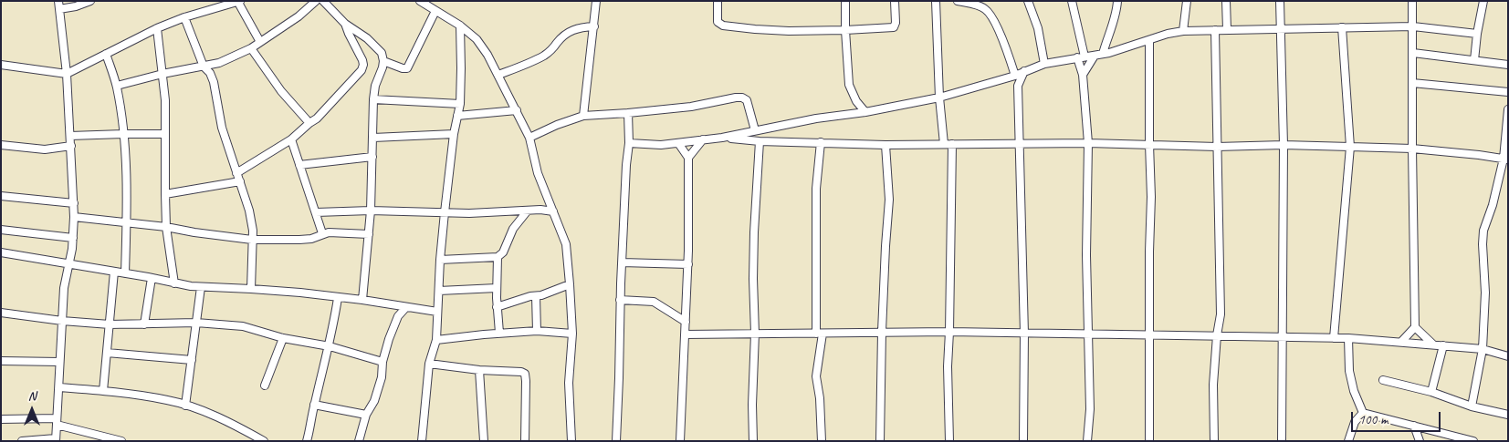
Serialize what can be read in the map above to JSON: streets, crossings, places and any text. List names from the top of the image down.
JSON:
{
  "scale_bar": "100 m",
  "north": "top"
}
